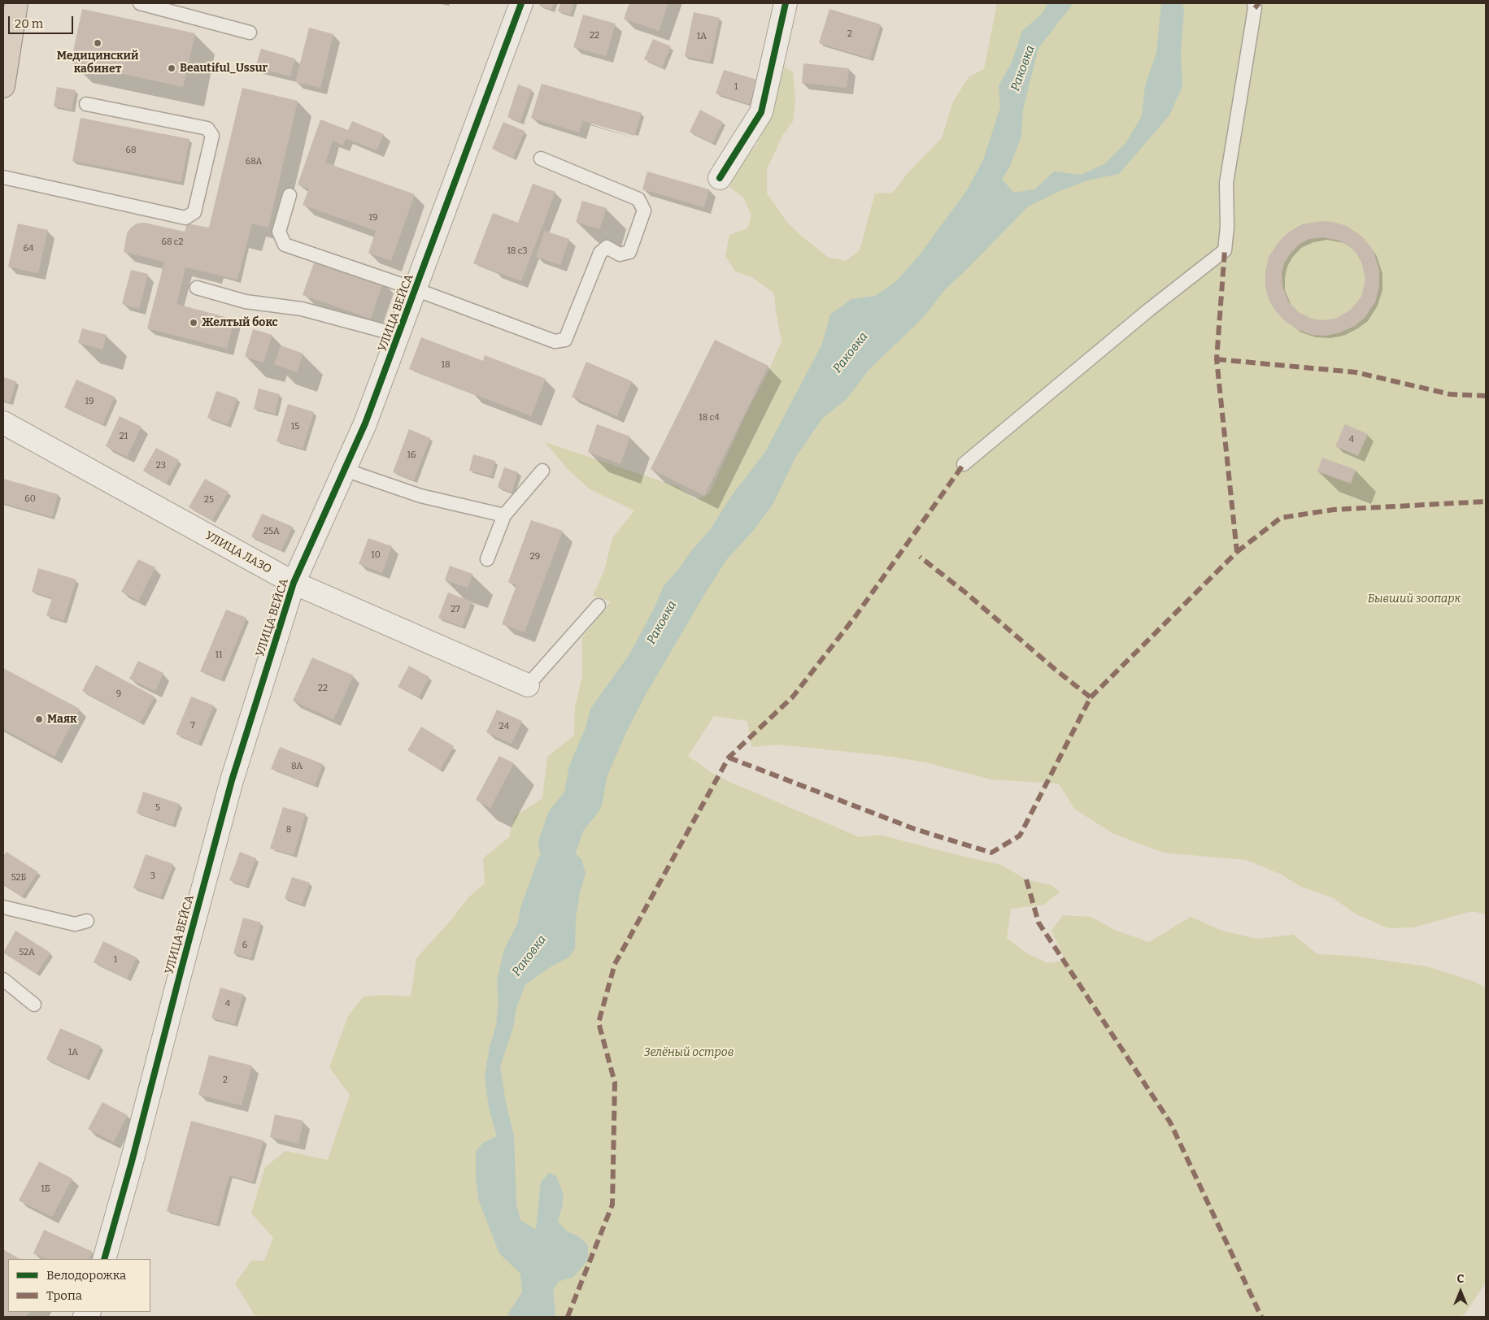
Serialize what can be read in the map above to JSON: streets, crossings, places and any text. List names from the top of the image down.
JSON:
{
  "streets": {
    "street": ["УЛИЦА ВЕЙСА", "УЛИЦА ЛАЗО"]
  },
  "crossings": [
    ["УЛИЦА ВЕЙСА", "УЛИЦА ЛАЗО"]
  ],
  "water": ["Раковка"],
  "parks": ["Бывший зоопарк", "Зелёный остров"],
  "places": [
    "Медицинский кабинет",
    "Beautiful_Ussur",
    "Желтый бокс",
    "Маяк"
  ],
  "house_numbers": [
    "2",
    "22",
    "1А",
    "1",
    "68",
    "68А",
    "19",
    "68 с2",
    "64",
    "18 с3",
    "18",
    "19",
    "18 с4",
    "15",
    "21",
    "4",
    "16",
    "23",
    "60",
    "25",
    "25А",
    "10",
    "29",
    "27",
    "11",
    "22",
    "9",
    "7",
    "24",
    "8А",
    "5",
    "8",
    "3",
    "52Б",
    "6",
    "52А",
    "1",
    "4",
    "1А",
    "2",
    "1Б"
  ],
  "legend": ["Велодорожка", "Тропа"],
  "scale_bar": "20 m",
  "north": "top"
}
